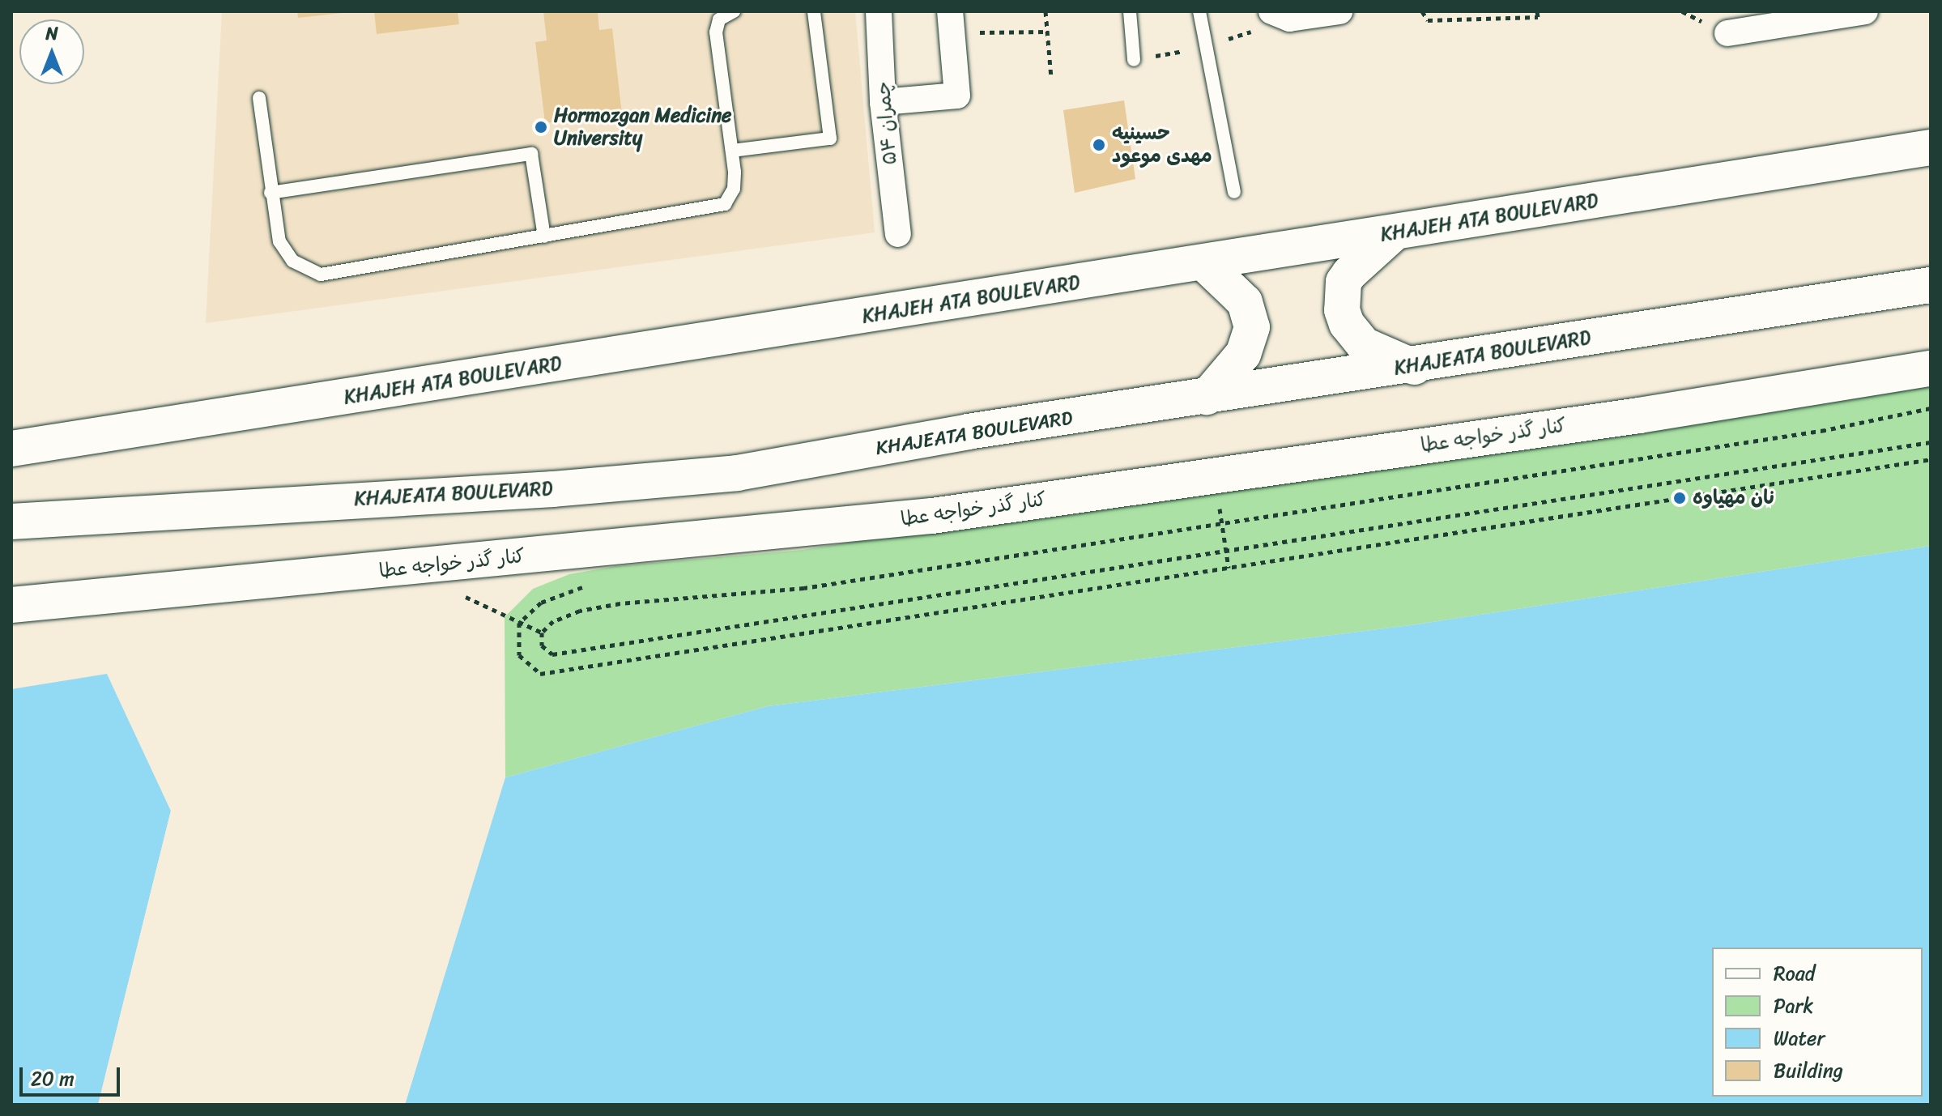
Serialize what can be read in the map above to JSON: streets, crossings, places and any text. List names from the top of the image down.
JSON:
{
  "streets": {
    "main road": ["KHAJEH ATA BOULEVARD", "KHAJEATA BOULEVARD", "کنار گذر خواجه عطا"],
    "street": ["چمران ۵۴"]
  },
  "places": ["Hormozgan Medicine University", "حسینیه مهدی موعود", "نان مهیاوه"],
  "legend": [
    "Road",
    "Park",
    "Water",
    "Building"
  ],
  "scale_bar": "20 m",
  "north": "top"
}
